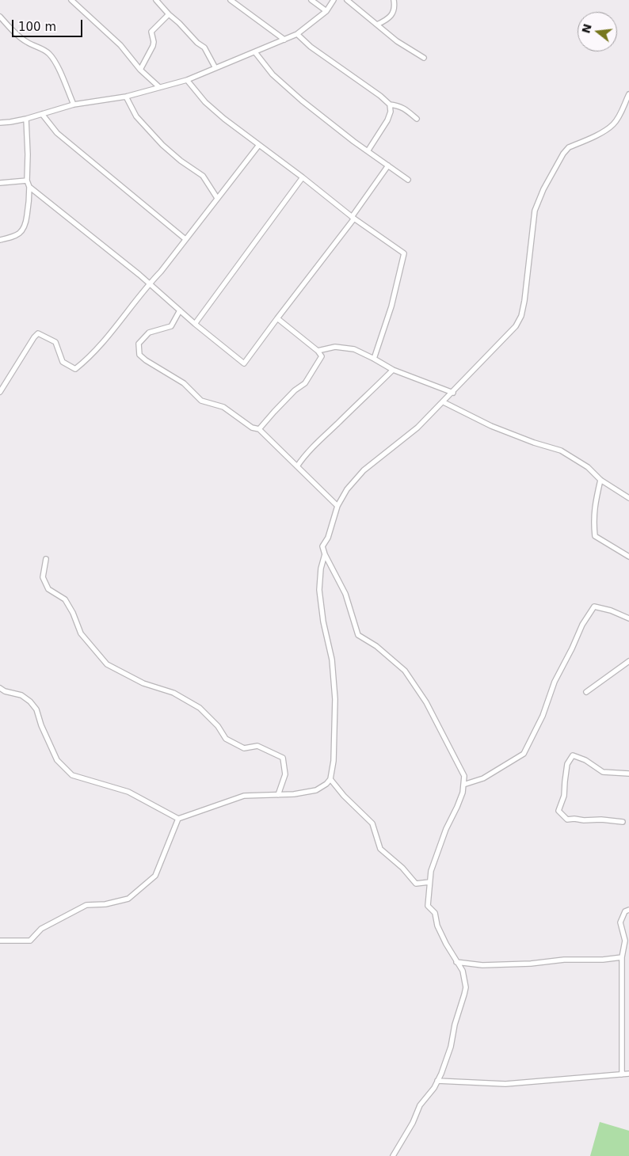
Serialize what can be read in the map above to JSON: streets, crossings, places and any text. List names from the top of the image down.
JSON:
{
  "scale_bar": "100 m",
  "north": "left"
}
